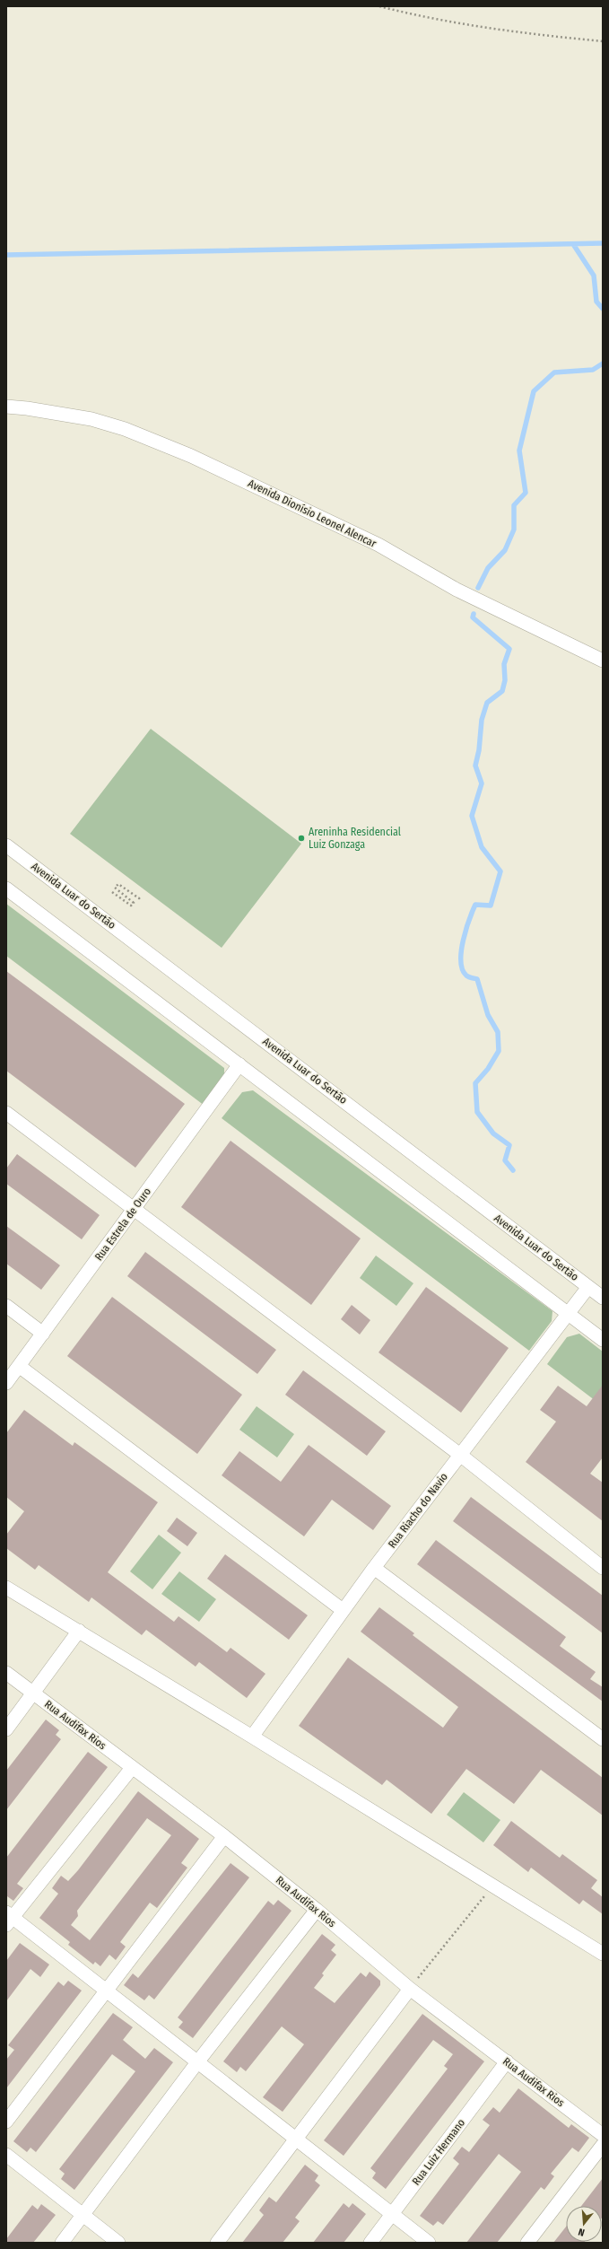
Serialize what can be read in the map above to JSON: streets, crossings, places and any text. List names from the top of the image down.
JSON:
{
  "streets": {
    "street": [
      "Avenida Dionísio Leonel Alencar",
      "Avenida Luar do Sertão",
      "Rua Estrela de Ouro",
      "Rua Riacho do Navio",
      "Rua Audifax Rios",
      "Rua Luiz Hermano"
    ]
  },
  "crossings": [
    ["Avenida Luar do Sertão", "Rua Riacho do Navio"],
    ["Rua Audifax Rios", "Rua Luiz Hermano"]
  ],
  "places": ["Areninha Residencial Luiz Gonzaga"],
  "north": "bottom"
}
